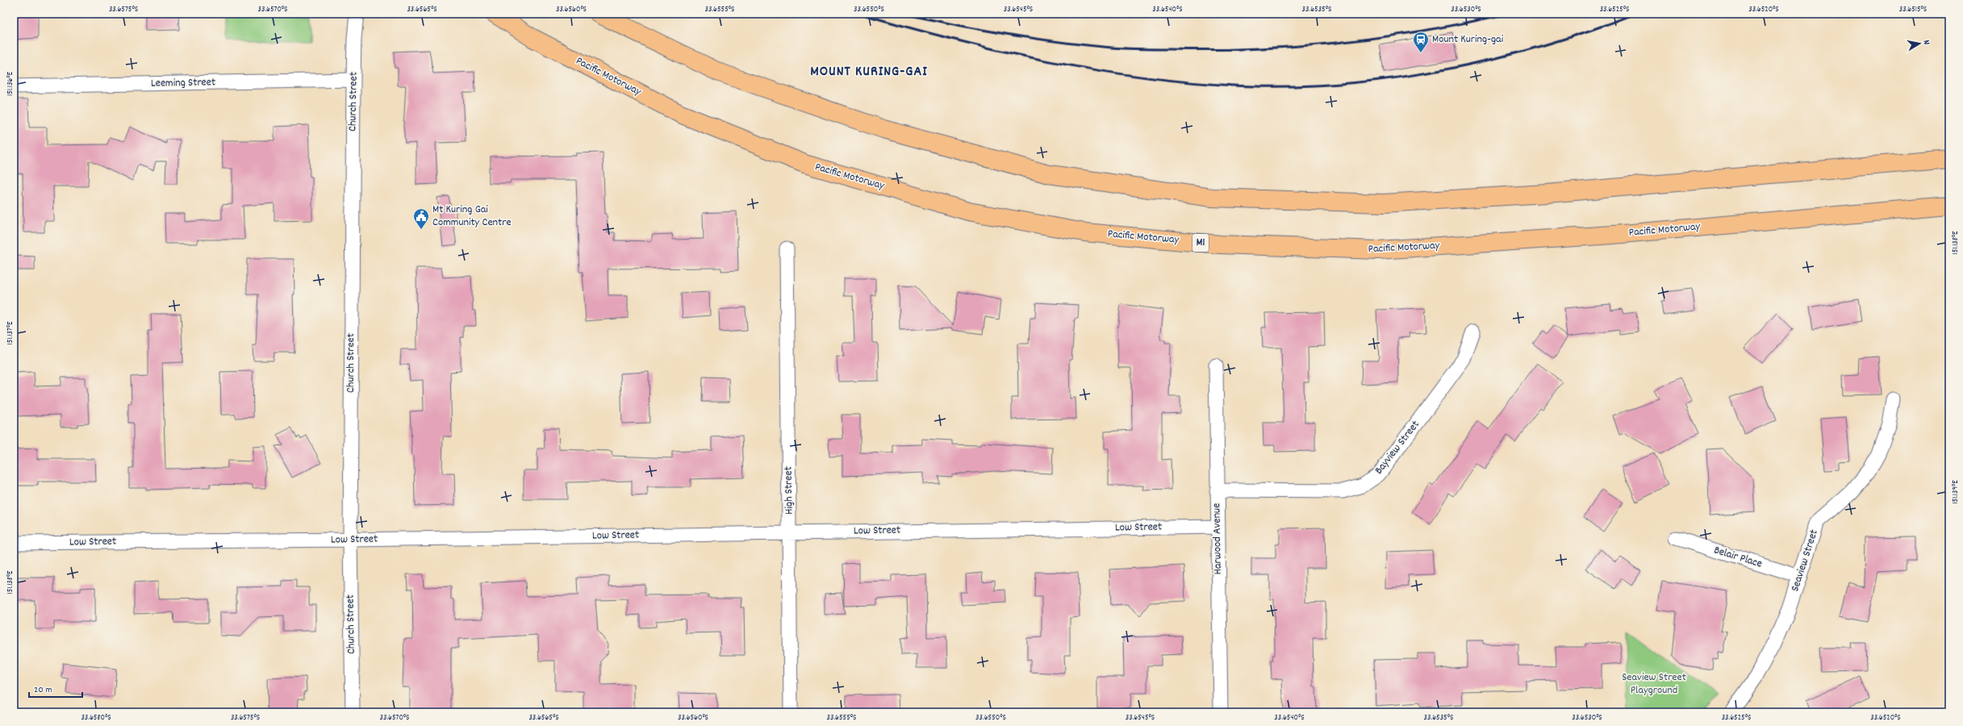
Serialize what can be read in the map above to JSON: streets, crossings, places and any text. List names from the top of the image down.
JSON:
{
  "streets": {
    "highway": ["Pacific Motorway", "M1"],
    "street": [
      "Leeming Street",
      "Church Street",
      "Bayview Street",
      "High Street",
      "Low Street",
      "Harwood Avenue",
      "Belair Place",
      "Seaview Street"
    ]
  },
  "crossings": [
    ["Leeming Street", "Church Street"],
    ["Church Street", "Low Street"],
    ["Bayview Street", "Harwood Avenue"],
    ["High Street", "Low Street"],
    ["Low Street", "Harwood Avenue"],
    ["Belair Place", "Seaview Street"]
  ],
  "districts": ["MOUNT KURING-GAI"],
  "parks": ["Seaview Street Playground"],
  "places": {
    "station": ["Mount Kuring-gai"],
    "public building": ["Mt Kuring Gai Community Centre"]
  },
  "scale_bar": "20 m",
  "north": "right",
  "coordinates": [
    "33.6575°S",
    "33.6570°S",
    "33.6565°S",
    "33.6560°S",
    "33.6555°S",
    "33.6550°S",
    "33.6545°S",
    "33.6540°S",
    "33.6535°S",
    "33.6530°S",
    "33.6525°S",
    "33.6520°S",
    "33.6515°S",
    "151.136°E",
    "151.138°E",
    "151.137°E",
    "151.139°E",
    "33.6580°S"
  ]
}
